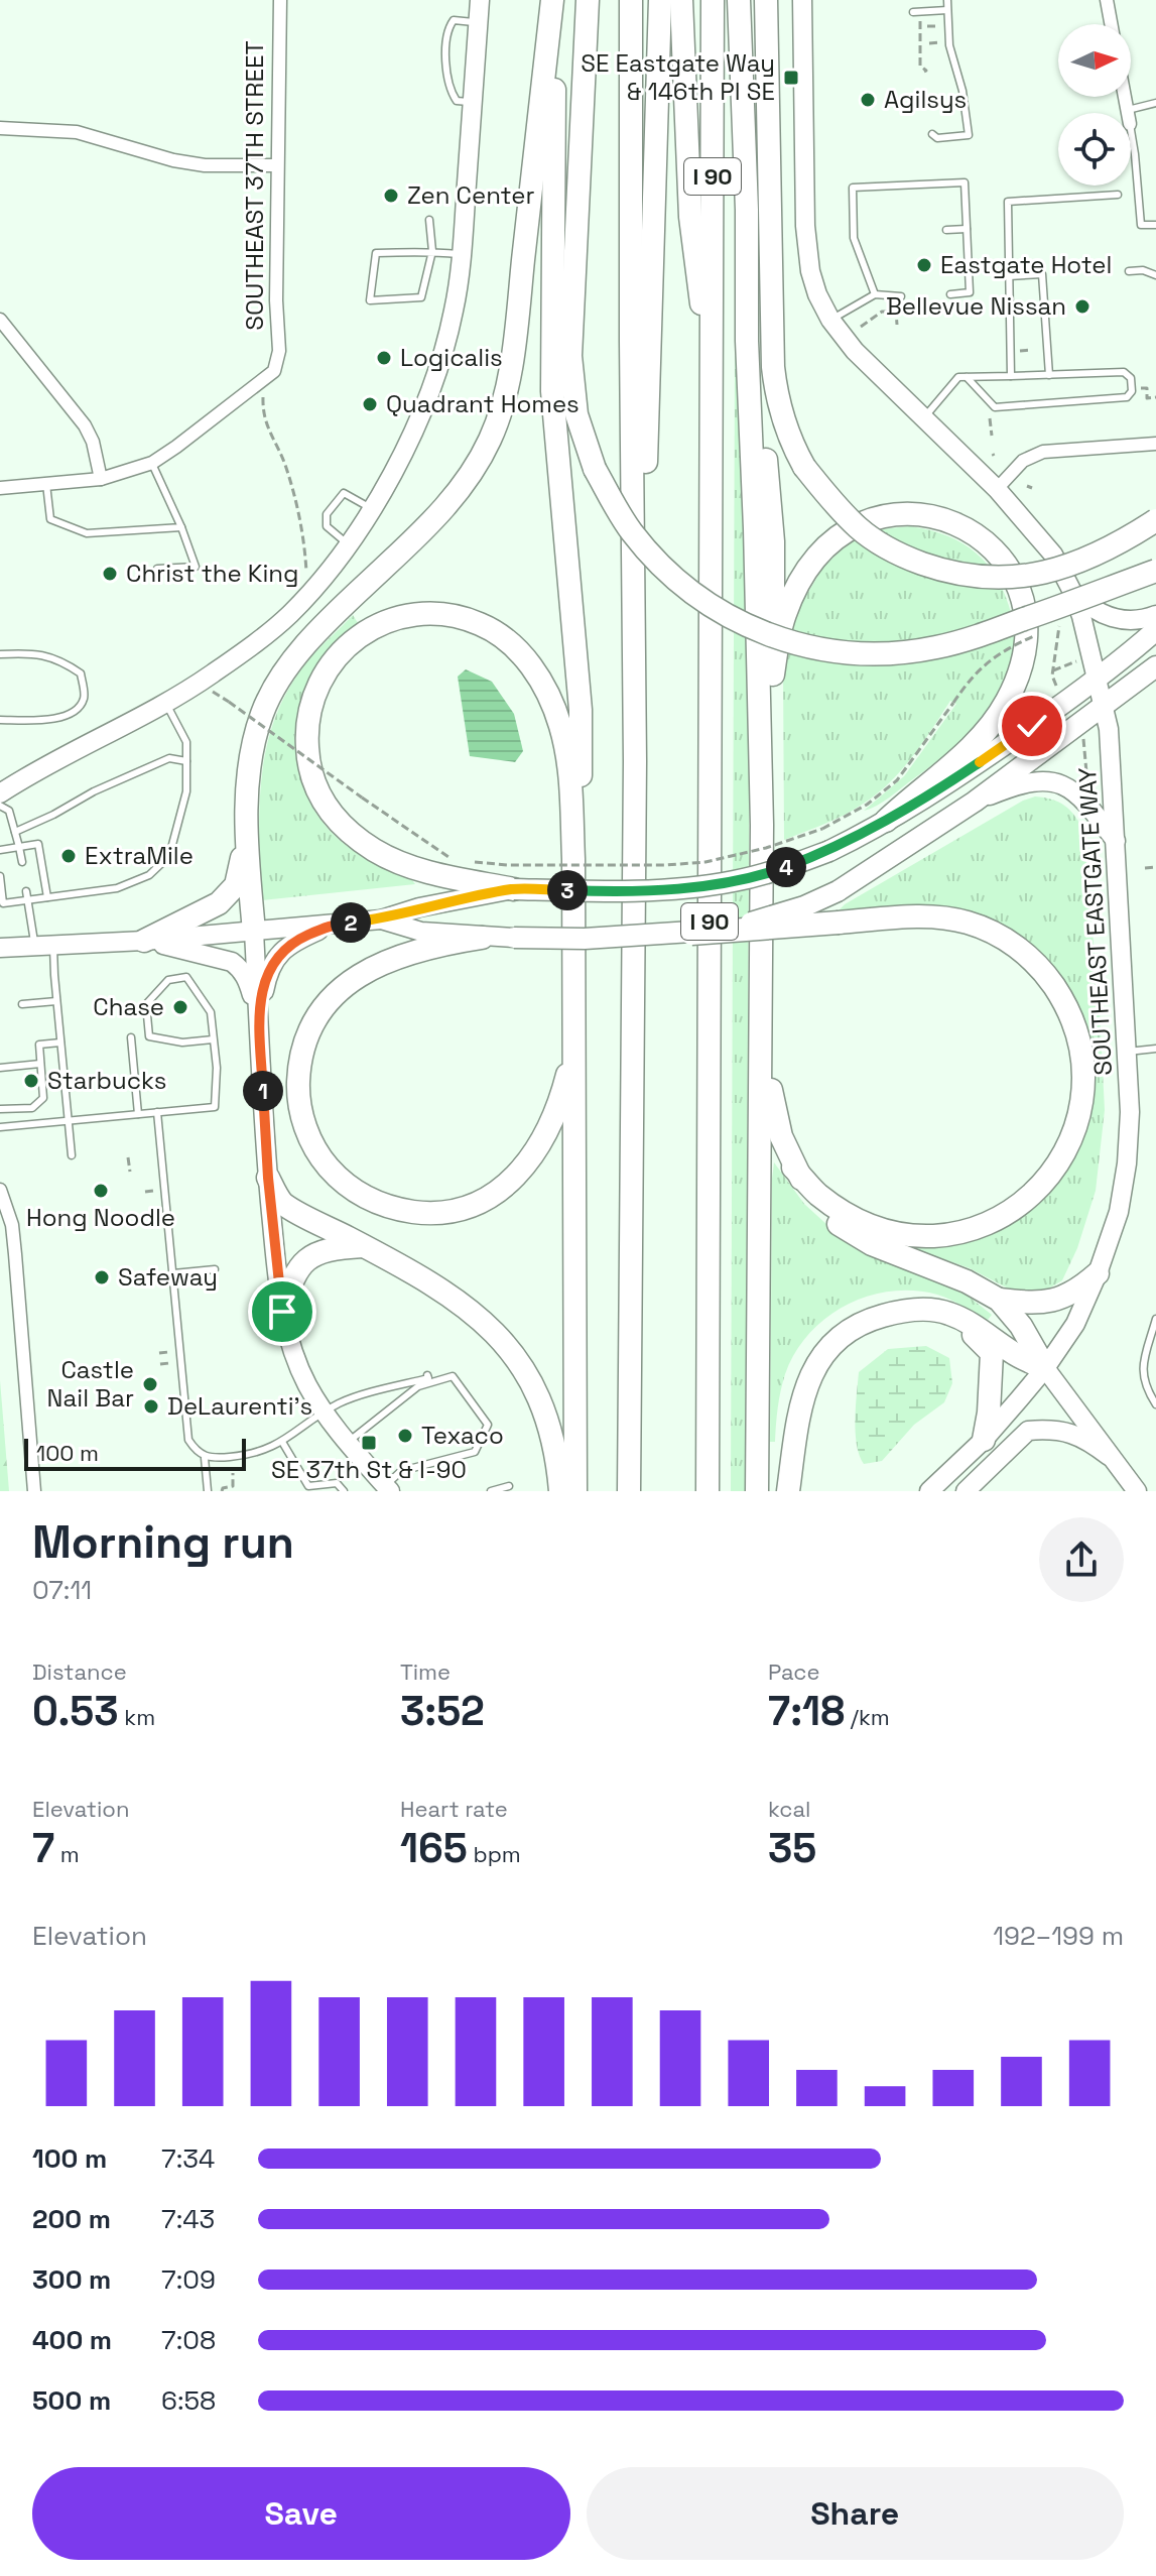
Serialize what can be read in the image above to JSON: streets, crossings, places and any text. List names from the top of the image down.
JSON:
{
  "streets": {
    "highway": ["I 90"],
    "main road": ["SOUTHEAST EASTGATE WAY"],
    "street": ["SOUTHEAST 37TH STREET"]
  },
  "places": {
    "transit": ["SE Eastgate Way & 146th Pl SE", "SE 37th St & I-90"],
    "other": [
      "Agilsys",
      "Zen Center",
      "Eastgate Hotel",
      "Bellevue Nissan",
      "Logicalis",
      "Quadrant Homes",
      "Christ the King",
      "ExtraMile",
      "Chase",
      "Starbucks",
      "Hong Noodle",
      "Safeway",
      "Castle Nail Bar",
      "DeLaurenti's",
      "Texaco"
    ]
  },
  "scale_bar": "100 m",
  "north": "right",
  "page": {
    "pins": [
      "4",
      "3",
      "2",
      "1"
    ],
    "scale": "100 m",
    "heading": ["Morning run", "07:11"],
    "stats": [
      ["Distance", "0.53 km"],
      ["Time", "3:52"],
      ["Pace", "7:18 /km"],
      ["Elevation", "7 m"],
      ["Heart rate", "165 bpm"],
      ["kcal", "35"]
    ],
    "chart": ["Elevation", "192–199 m"],
    "list": [
      {
        "name": "100 m",
        "note": "7:34"
      },
      {
        "name": "200 m",
        "note": "7:43"
      },
      {
        "name": "300 m",
        "note": "7:09"
      },
      {
        "name": "400 m",
        "note": "7:08"
      },
      {
        "name": "500 m",
        "note": "6:58"
      }
    ],
    "buttons": ["Save", "Share"]
  }
}
